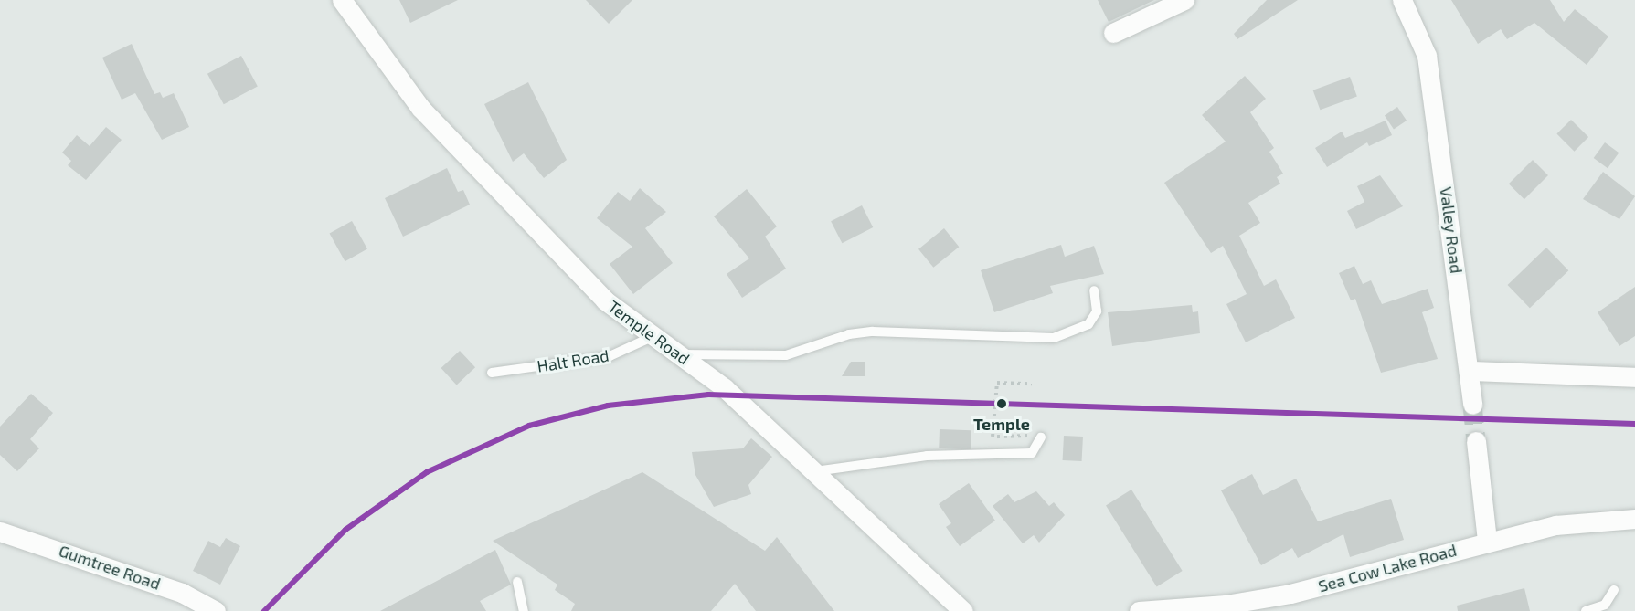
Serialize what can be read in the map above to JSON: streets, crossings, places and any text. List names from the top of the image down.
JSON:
{
  "streets": {
    "street": [
      "Valley Road",
      "Temple Road",
      "Gumtree Road",
      "Sea Cow Lake Road"
    ],
    "lane": ["Halt Road"]
  },
  "crossings": [
    ["Temple Road", "Halt Road"]
  ],
  "places": ["Temple"]
}
